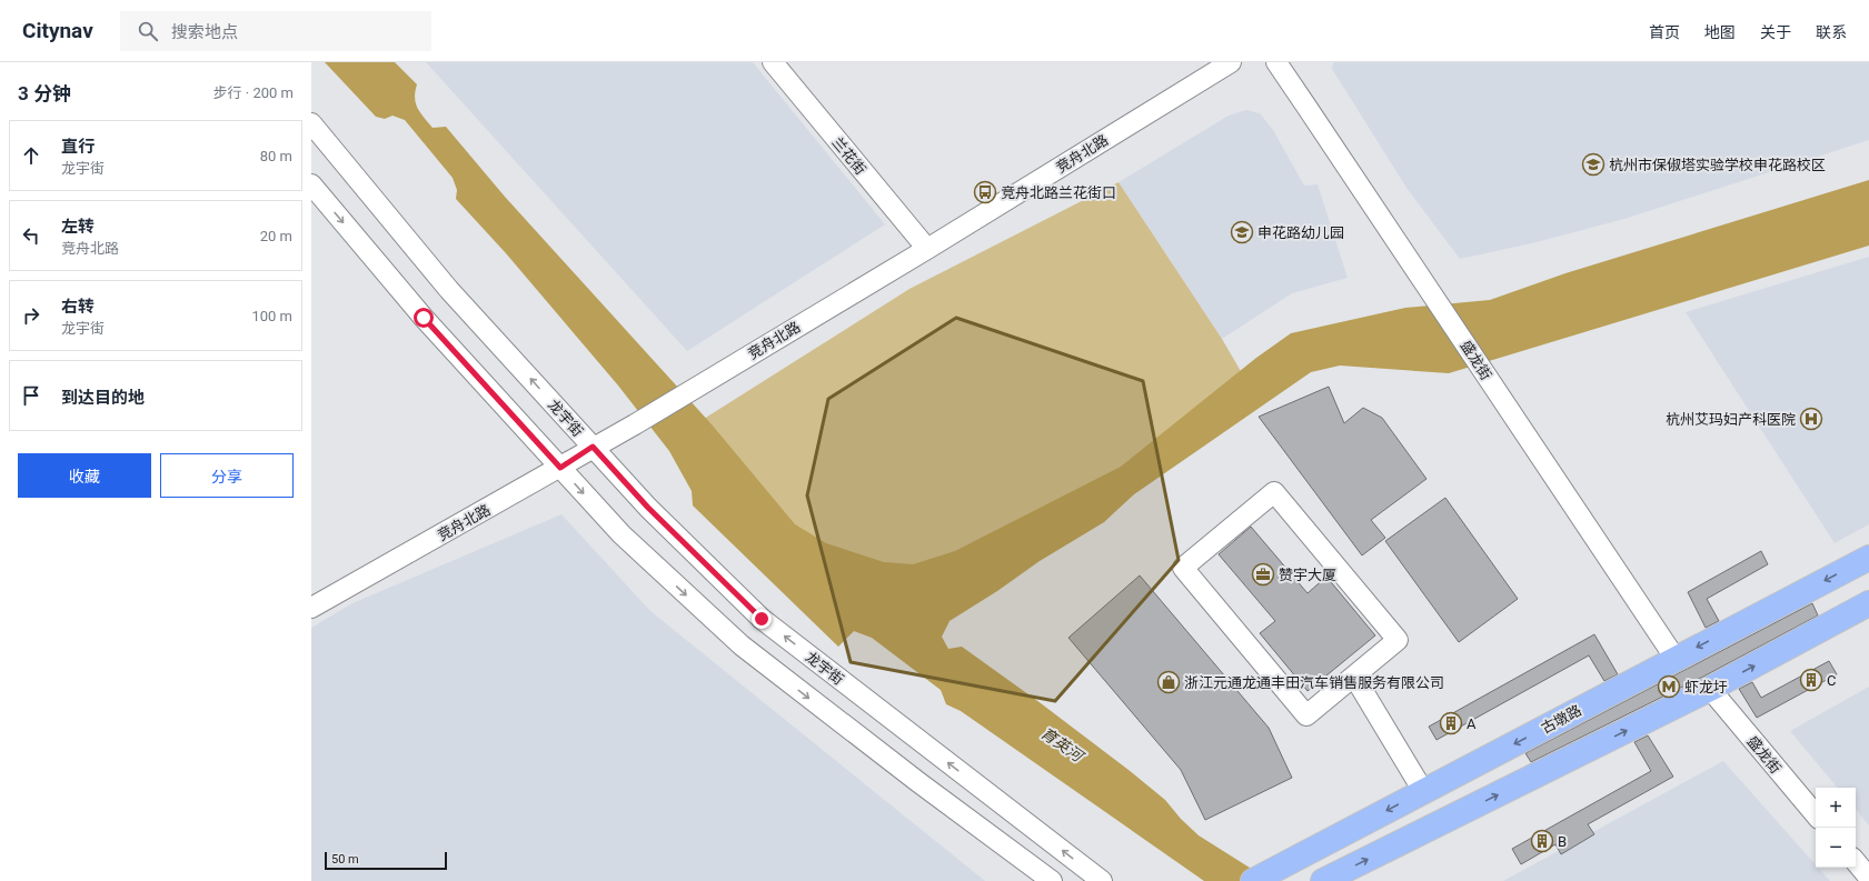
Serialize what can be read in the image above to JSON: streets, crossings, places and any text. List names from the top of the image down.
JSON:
{
  "streets": {
    "main road": ["古墩路"],
    "street": [
      "竞舟北路",
      "兰花街",
      "盛龙街",
      "龙宇街"
    ]
  },
  "crossings": [
    ["竞舟北路", "兰花街"],
    ["竞舟北路", "龙宇街"],
    ["盛龙街", "古墩路"]
  ],
  "water": ["育英河"],
  "places": {
    "school or university": ["杭州市保俶塔实验学校申花路校区", "申花路幼儿园"],
    "bus stop": ["竞舟北路兰花街口"],
    "hospital": ["杭州艾玛妇产科医院"],
    "office": ["赞宇大厦"],
    "building": ["C", "A", "B"],
    "shop": ["浙江元通龙通丰田汽车销售服务有限公司"],
    "metro station": ["虾龙圩"]
  },
  "scale_bar": "50 m",
  "page": {
    "header": "Citynav",
    "search": "搜索地点",
    "nav": [
      "首页",
      "地图",
      "关于",
      "联系"
    ],
    "heading": ["3 分钟", "步行 · 200 m"],
    "list": [
      ["直行", "龙宇街", "80 m"],
      ["左转", "竞舟北路", "20 m"],
      ["右转", "龙宇街", "100 m"],
      "到达目的地"
    ],
    "buttons": ["收藏", "分享"],
    "map_buttons": ["+", "−"],
    "scale": "50 m"
  }
}
